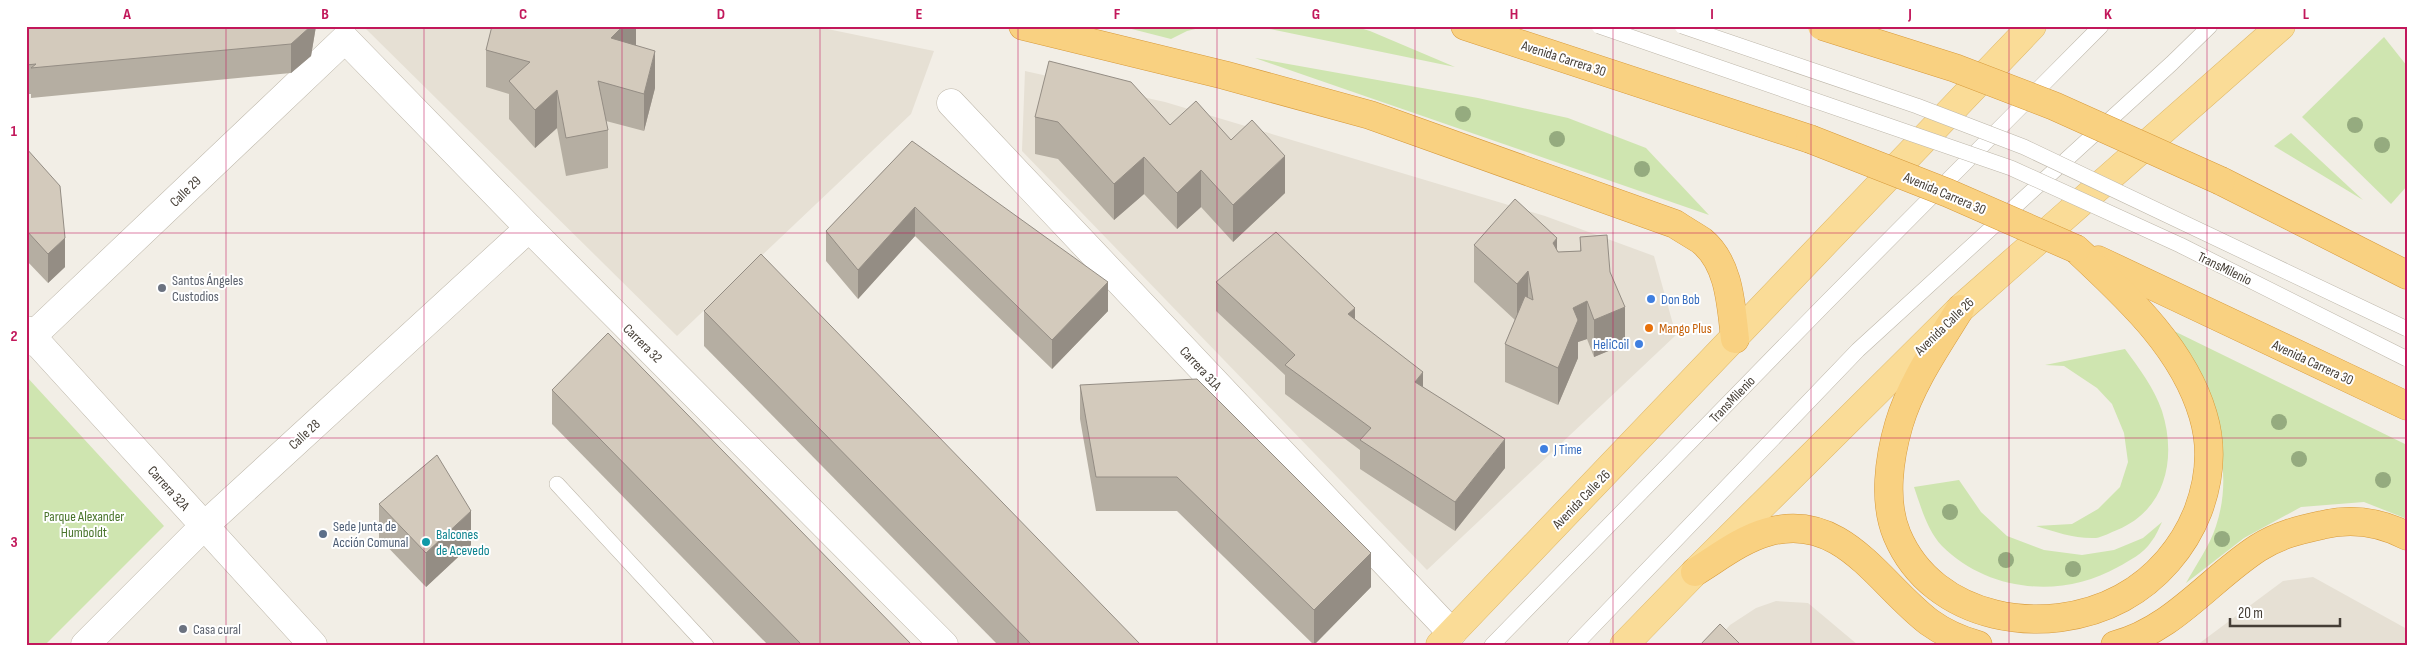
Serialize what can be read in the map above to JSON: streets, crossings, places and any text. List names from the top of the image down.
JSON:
{
  "streets": {
    "highway": ["Avenida Carrera 30"],
    "main road": ["Avenida Calle 26"],
    "street": [
      "Calle 29",
      "Carrera 32",
      "Carrera 31A",
      "Calle 28",
      "Carrera 32A"
    ],
    "lane": ["TransMilenio"]
  },
  "crossings": [
    ["Calle 29", "Carrera 32"],
    ["Calle 29", "Carrera 32A"],
    ["Avenida Calle 26", "Carrera 31A"],
    ["Carrera 32", "Calle 28"],
    ["Calle 28", "Carrera 32A"]
  ],
  "parks": ["Parque Alexander Humboldt"],
  "places": [
    "Santos Ángeles Custodios",
    "Don Bob",
    "Mango Plus",
    "HeliCoil",
    "J Time",
    "Sede Junta de Acción Comunal",
    "Balcones de Acevedo",
    "Casa cural"
  ],
  "scale_bar": "20 m",
  "grid": {
    "columns": [
      "A",
      "B",
      "C",
      "D",
      "E",
      "F",
      "G",
      "H",
      "I",
      "J",
      "K",
      "L"
    ],
    "rows": ["1", "2", "3"]
  }
}
